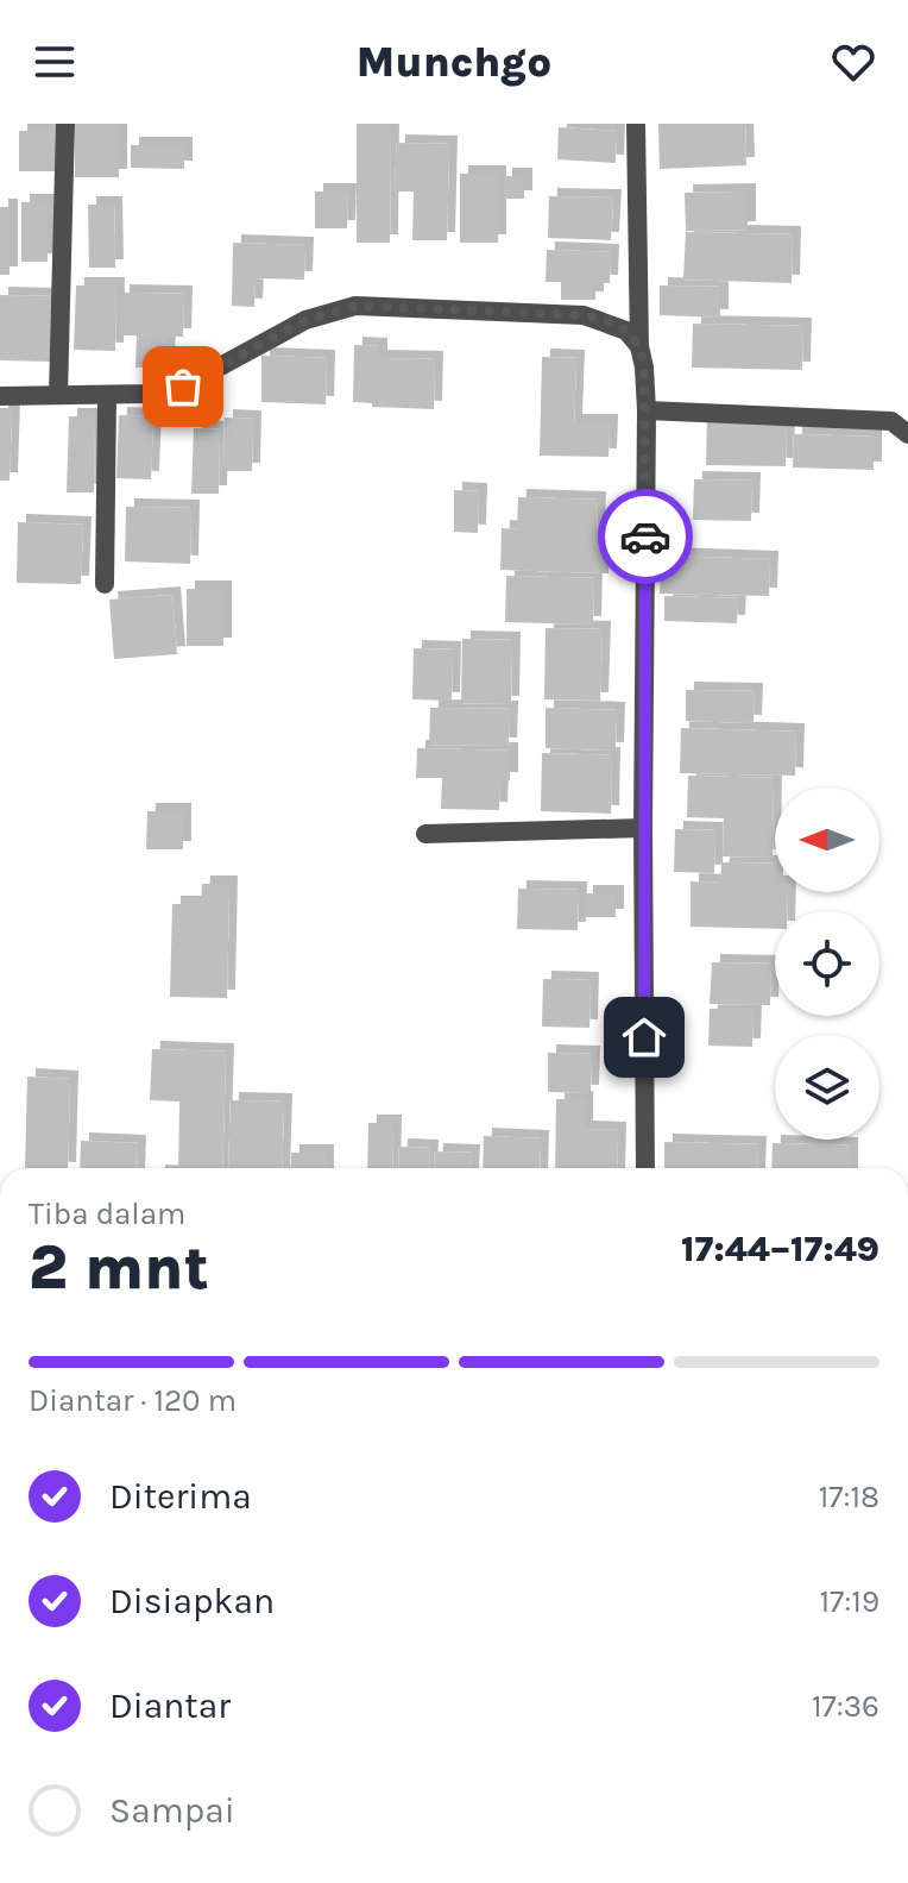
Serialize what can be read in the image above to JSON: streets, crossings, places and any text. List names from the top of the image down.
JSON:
{
  "north": "left",
  "page": {
    "header": "Munchgo",
    "heading": ["2 mnt", "Tiba dalam", "17:44–17:49"],
    "bar": "Diantar · 120 m",
    "list": [
      ["Diterima", "17:18"],
      ["Disiapkan", "17:19"],
      ["Diantar", "17:36"],
      "Sampai"
    ]
  }
}
